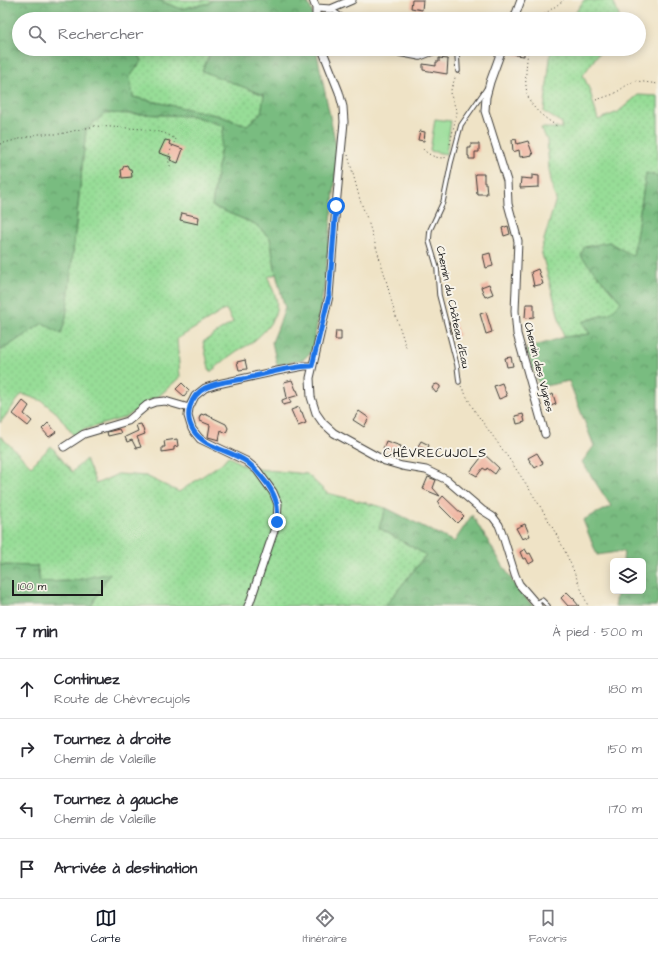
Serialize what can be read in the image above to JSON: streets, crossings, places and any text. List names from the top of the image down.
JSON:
{
  "streets": {
    "street": ["Chemin des Vignes"],
    "lane": ["Chemin du Château d'Eau"]
  },
  "crossings": [
    ["Chemin du Château d'Eau", "Chemin des Vignes"]
  ],
  "districts": ["CHÊVRECUJOLS"],
  "scale_bar": "100 m",
  "page": {
    "search": "Rechercher",
    "scale": "100 m",
    "heading": ["7 min", "À pied · 500 m"],
    "list": [
      ["Continuez", "Route de Chèvrecujols", "180 m"],
      ["Tournez à droite", "Chemin de Valeille", "150 m"],
      ["Tournez à gauche", "Chemin de Valeille", "170 m"],
      "Arrivée à destination"
    ],
    "nav": ["Carte", "Itinéraire", "Favoris"]
  }
}
